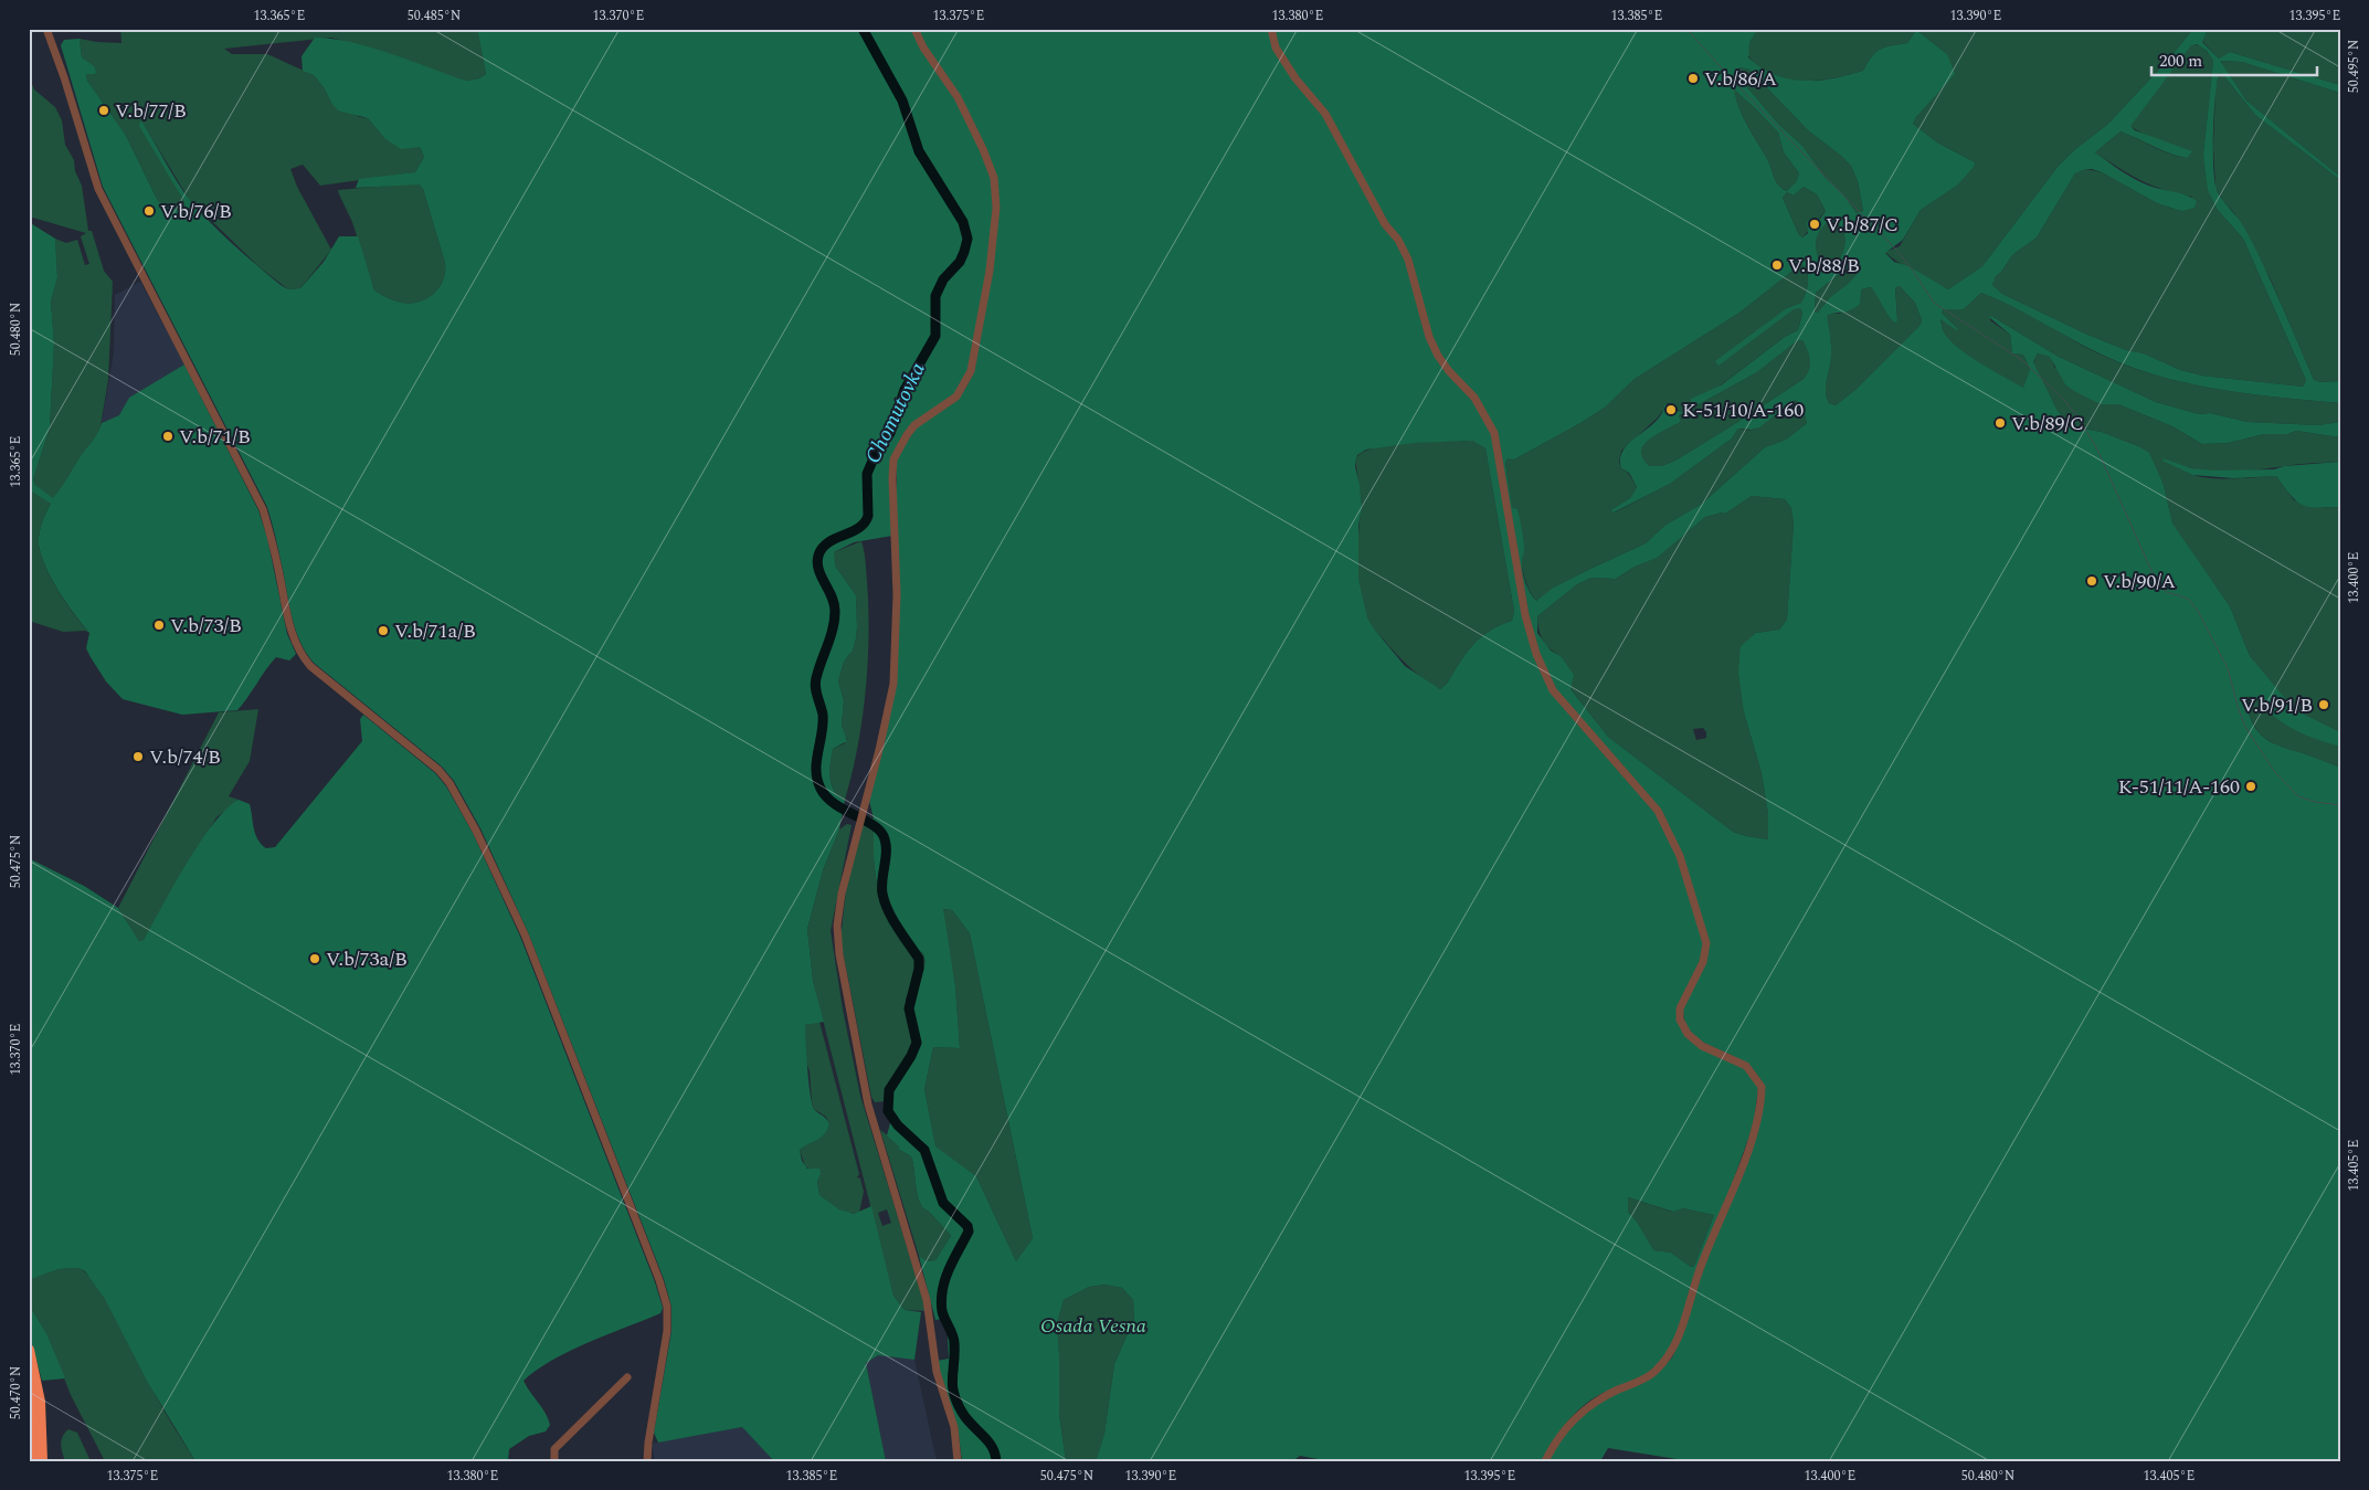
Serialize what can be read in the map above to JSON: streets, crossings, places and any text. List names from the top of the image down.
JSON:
{
  "water": ["Chomutovka"],
  "parks": ["Osada Vesna"],
  "places": [
    "V.b/86/A",
    "V.b/77/B",
    "V.b/76/B",
    "V.b/87/C",
    "V.b/88/B",
    "K-51/10/A-160",
    "V.b/89/C",
    "V.b/71/B",
    "V.b/90/A",
    "V.b/73/B",
    "V.b/71a/B",
    "V.b/91/B",
    "V.b/74/B",
    "K-51/11/A-160",
    "V.b/73a/B"
  ],
  "scale_bar": "200 m",
  "coordinates": [
    "13.365°E",
    "50.485°N",
    "13.370°E",
    "13.375°E",
    "13.380°E",
    "13.385°E",
    "13.390°E",
    "13.395°E",
    "50.495°N",
    "50.480°N",
    "13.400°E",
    "50.475°N",
    "13.405°E",
    "50.470°N"
  ]
}
